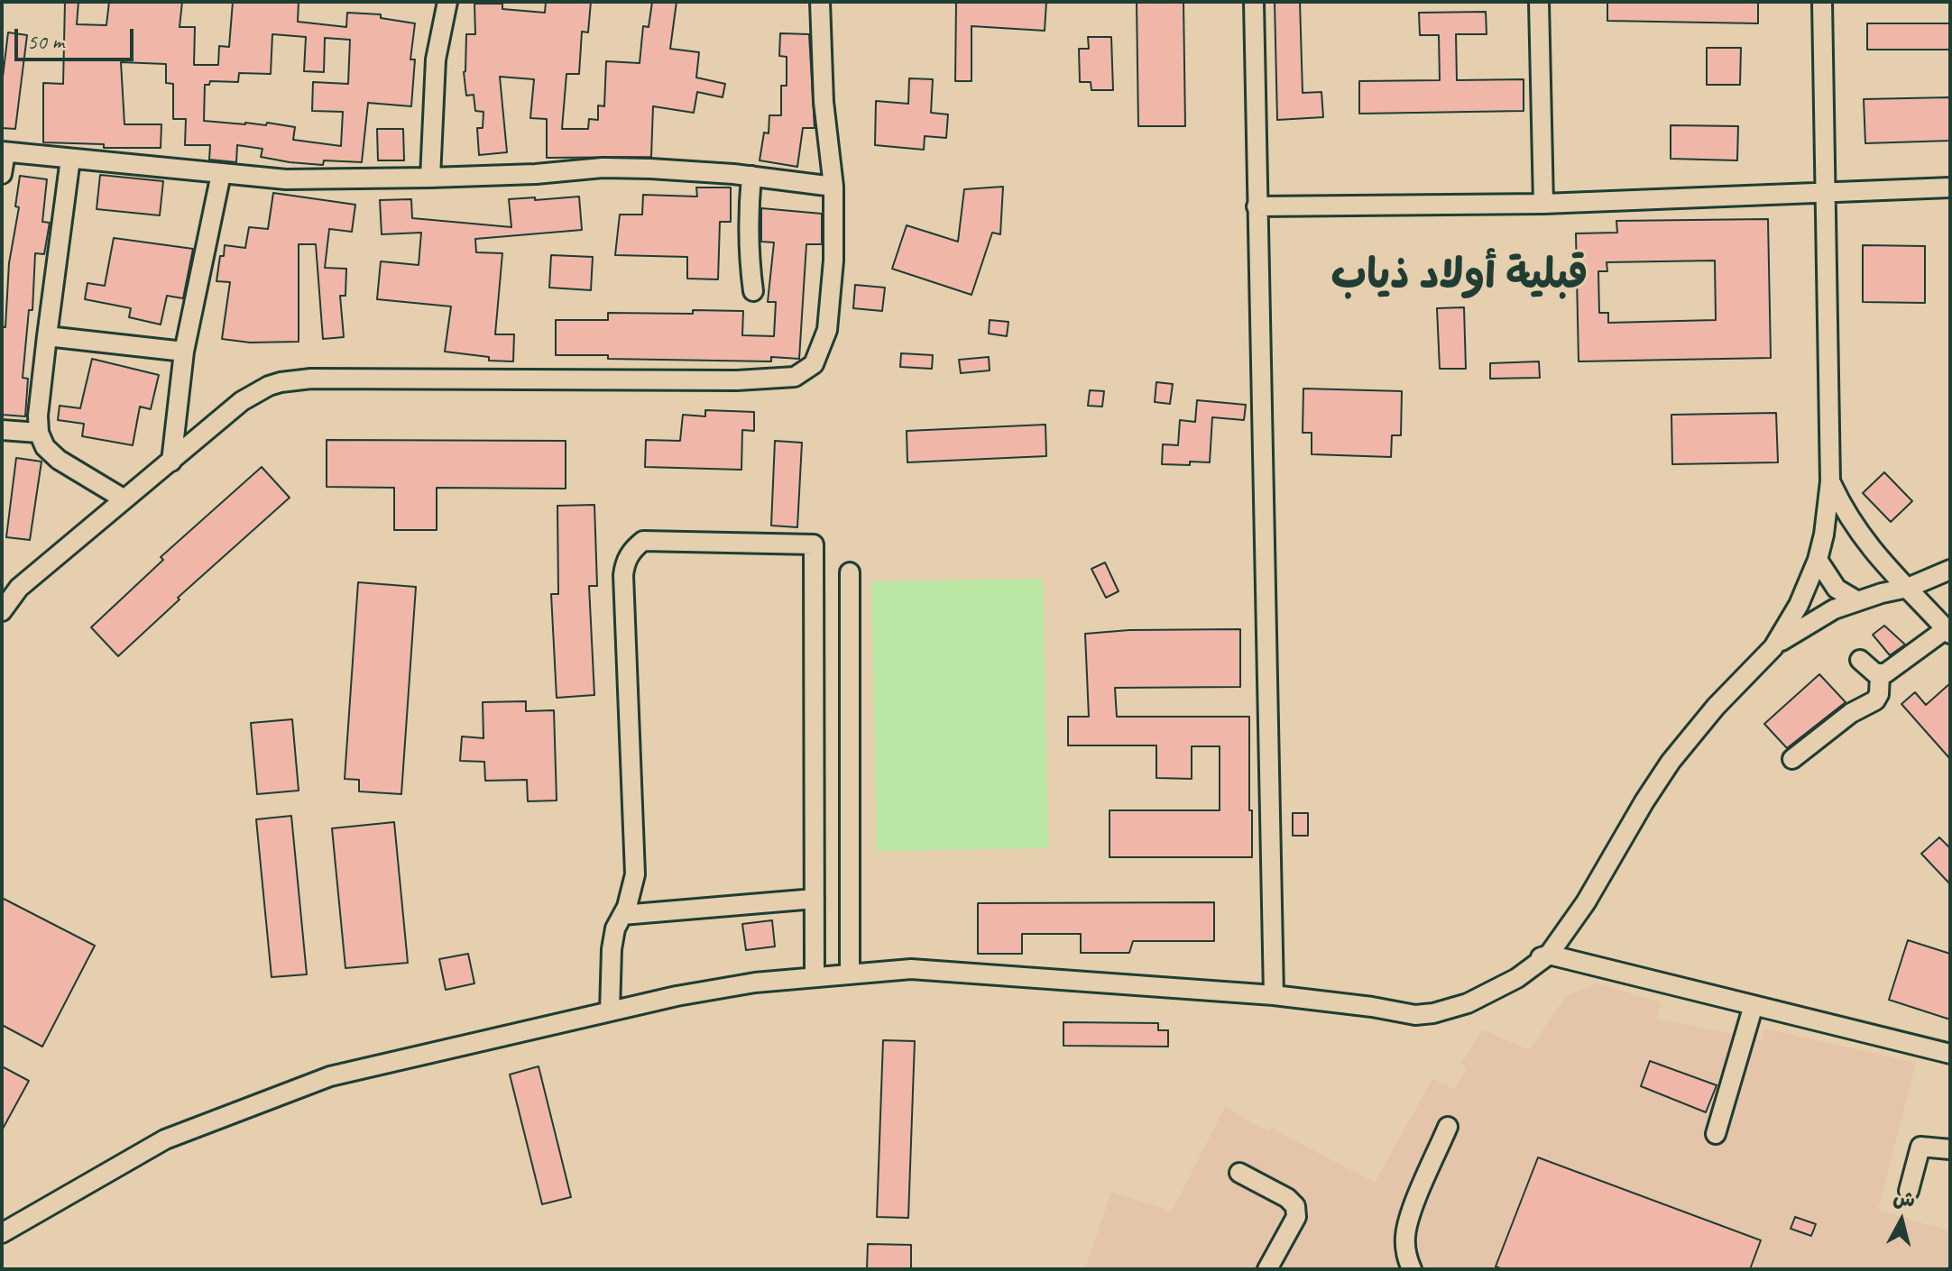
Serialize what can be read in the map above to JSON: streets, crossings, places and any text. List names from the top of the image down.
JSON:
{
  "districts": ["قبلية أولاد ذياب"],
  "scale_bar": "50 m",
  "north": "top"
}
